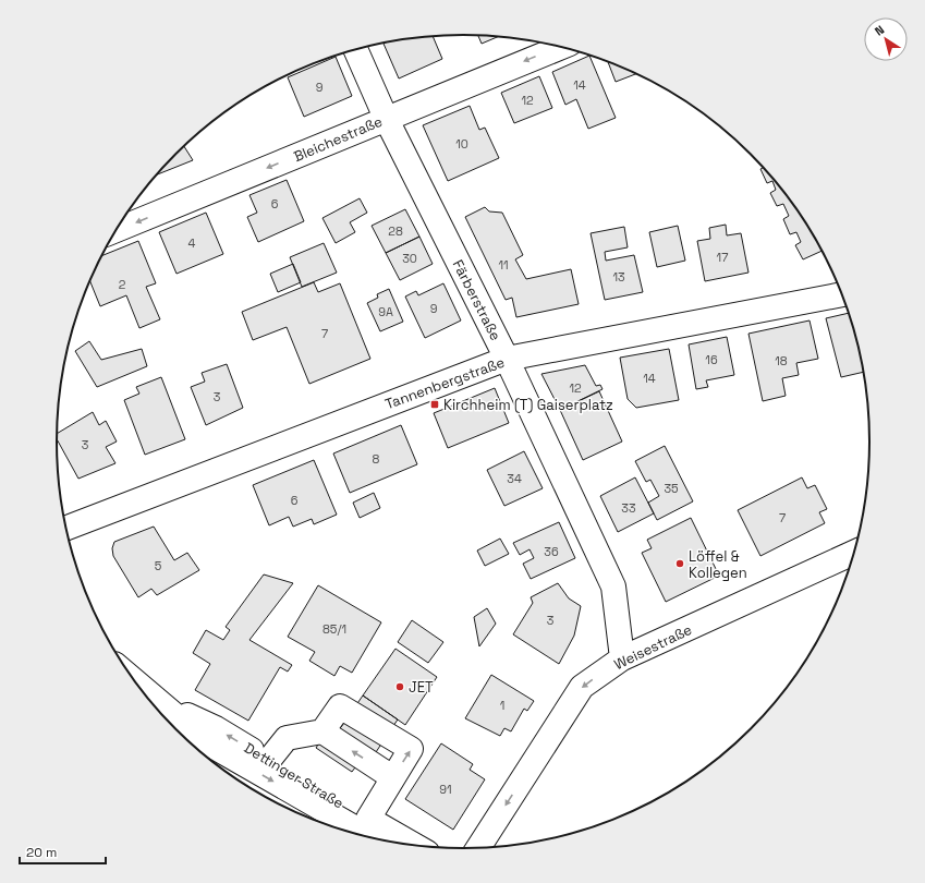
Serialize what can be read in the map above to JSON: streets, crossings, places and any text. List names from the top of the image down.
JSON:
{
  "streets": {
    "street": [
      "Bleichestraße",
      "Färberstraße",
      "Tannenbergstraße",
      "Weisestraße",
      "Dettinger Straße"
    ]
  },
  "crossings": [
    ["Bleichestraße", "Färberstraße"],
    ["Färberstraße", "Tannenbergstraße"],
    ["Färberstraße", "Weisestraße"]
  ],
  "one_way": ["Bleichestraße", "Weisestraße"],
  "places": {
    "transit": ["Kirchheim (T) Gaiserplatz"],
    "other": ["Löffel & Kollegen", "JET"]
  },
  "house_numbers": [
    "14",
    "9",
    "12",
    "10",
    "6",
    "28",
    "4",
    "17",
    "30",
    "11",
    "13",
    "2",
    "9",
    "9A",
    "7",
    "16",
    "18",
    "14",
    "12",
    "3",
    "3",
    "8",
    "34",
    "35",
    "6",
    "33",
    "7",
    "36",
    "5",
    "3",
    "85/1",
    "1",
    "91"
  ],
  "scale_bar": "20 m",
  "north": "top left"
}
